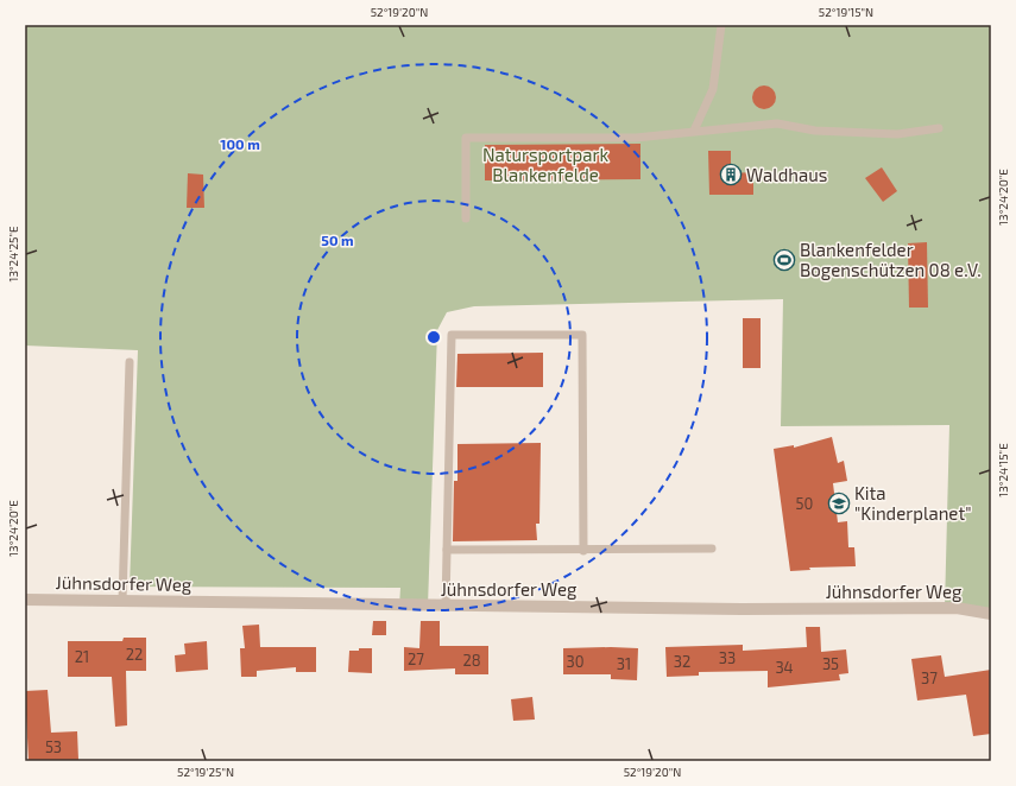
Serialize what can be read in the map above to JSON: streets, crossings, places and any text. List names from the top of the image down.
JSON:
{
  "streets": {
    "street": ["Jühnsdorfer Weg"]
  },
  "parks": ["Natursportpark Blankenfelde"],
  "places": {
    "building": ["Waldhaus"],
    "sports": ["Blankenfelder Bogenschützen 08 e.V."],
    "school or university": ["Kita \"Kinderplanet\""]
  },
  "house_numbers": [
    "50",
    "22",
    "21",
    "33",
    "27",
    "28",
    "30",
    "32",
    "31",
    "35",
    "34",
    "37",
    "53"
  ],
  "coordinates": [
    "52°19'20\"N",
    "52°19'15\"N",
    "13°24'20\"E",
    "13°24'25\"E",
    "13°24'15\"E",
    "52°19'25\"N"
  ],
  "rings": ["100 m", "50 m"]
}
